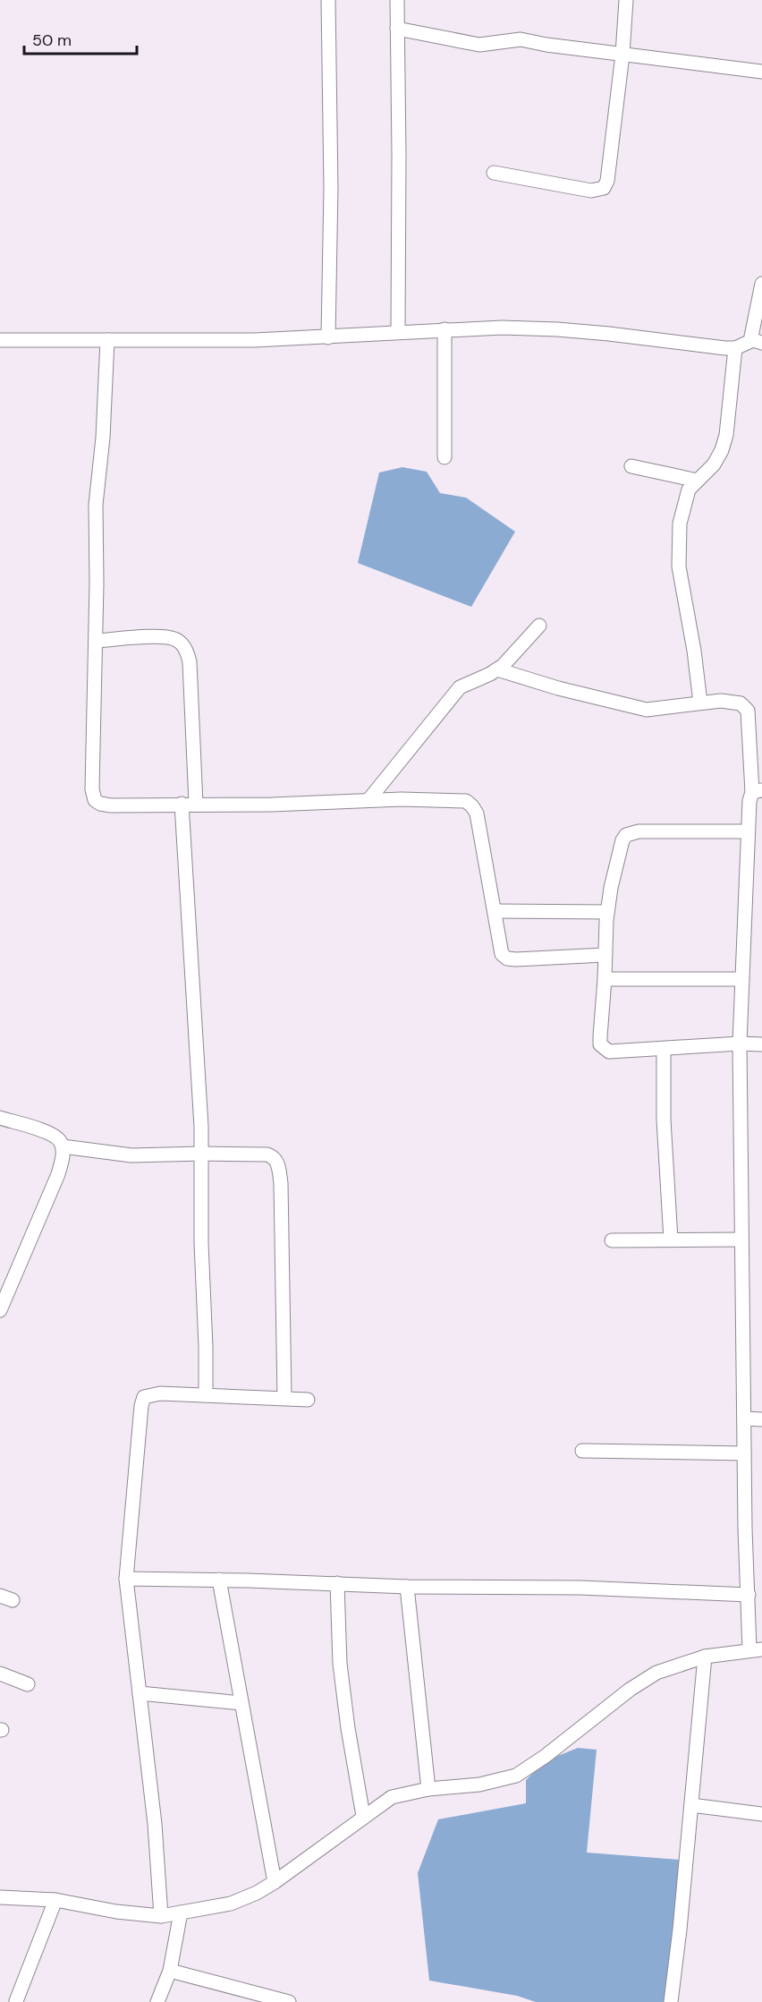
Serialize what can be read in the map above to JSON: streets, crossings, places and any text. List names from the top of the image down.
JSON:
{
  "scale_bar": "50 m"
}
